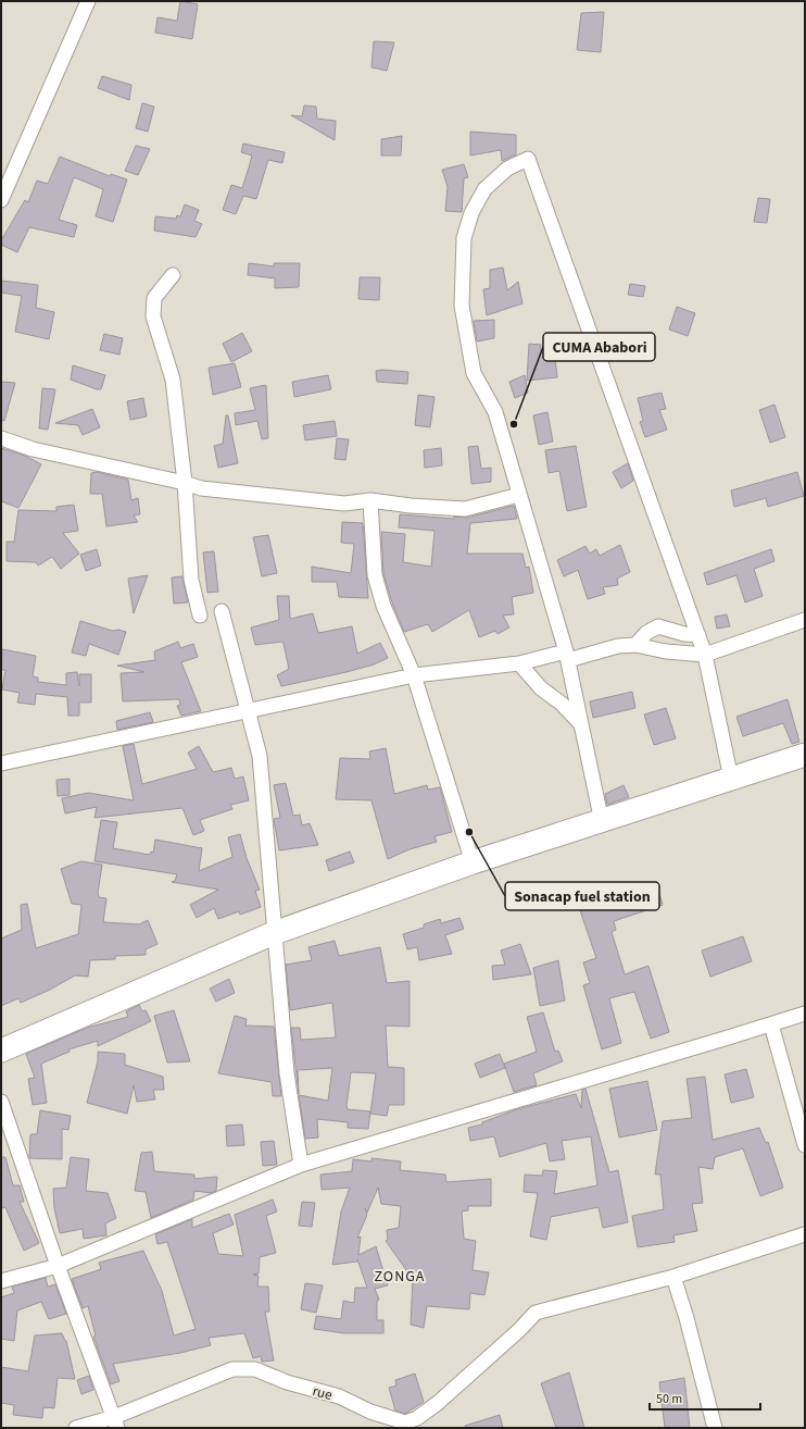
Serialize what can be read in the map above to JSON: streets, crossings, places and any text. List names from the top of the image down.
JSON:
{
  "streets": {
    "street": ["rue"]
  },
  "districts": ["ZONGA"],
  "places": ["CUMA Ababori", "Sonacap fuel station"],
  "scale_bar": "50 m"
}
